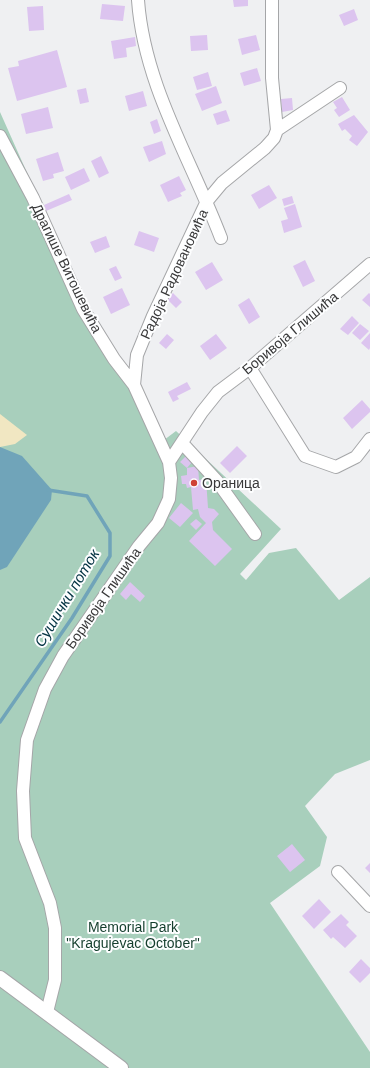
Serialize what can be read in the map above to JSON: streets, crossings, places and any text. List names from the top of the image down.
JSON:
{
  "streets": {
    "street": ["Драгише Витошевића", "Радоја Радовановића", "Боривоја Глишића"]
  },
  "crossings": [
    ["Драгише Витошевића", "Радоја Радовановића"],
    ["Драгише Витошевића", "Боривоја Глишића"]
  ],
  "water": ["Сушички поток"],
  "parks": ["Memorial Park \"Kragujevac October\""],
  "places": ["Ораница"]
}
